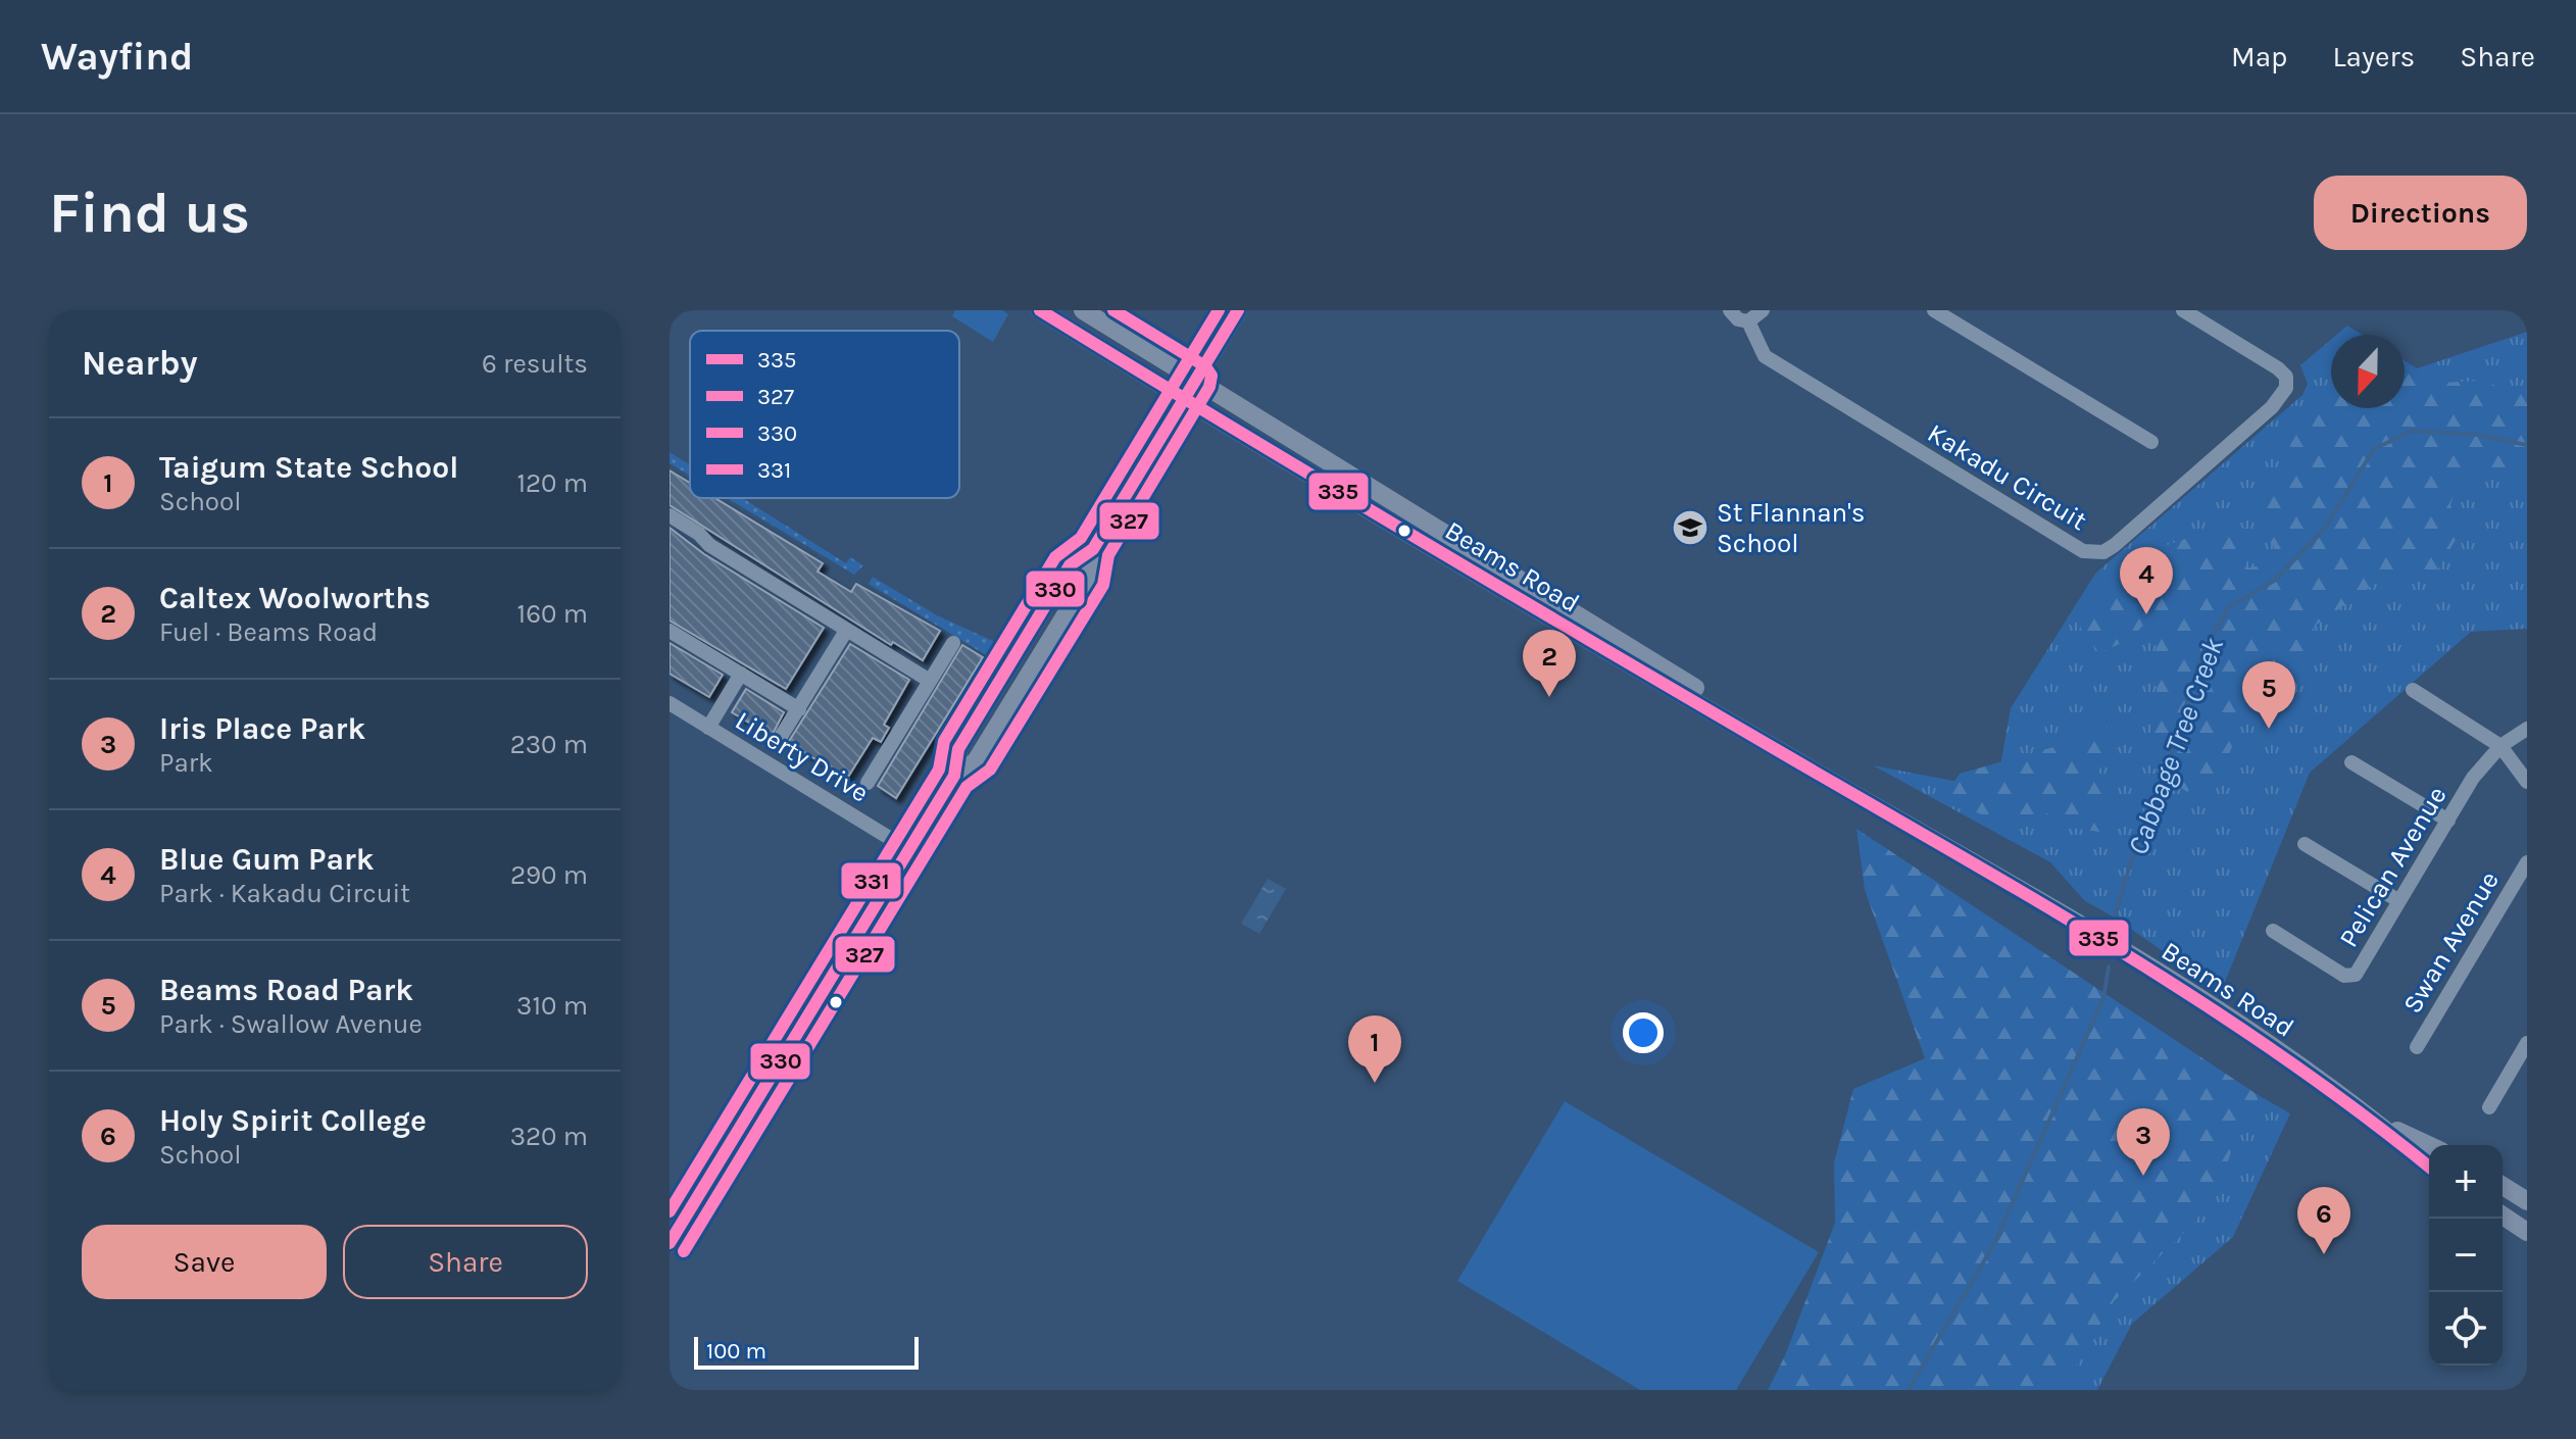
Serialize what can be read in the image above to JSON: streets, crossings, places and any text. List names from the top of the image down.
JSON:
{
  "streets": {
    "main road": ["Beams Road"],
    "street": [
      "Kakadu Circuit",
      "Liberty Drive",
      "Pelican Avenue",
      "Swan Avenue"
    ]
  },
  "water": ["Cabbage Tree Creek"],
  "places": {
    "school or university": ["St Flannan's School"]
  },
  "lines": [
    "transit line 335",
    "transit line 327",
    "transit line 330",
    "transit line 331"
  ],
  "legend": [
    "335",
    "327",
    "330",
    "331"
  ],
  "scale_bar": "100 m",
  "north": "bottom",
  "page": {
    "header": "Wayfind",
    "nav": ["Map", "Layers", "Share"],
    "buttons": [
      "Directions",
      ["Save", "Share"]
    ],
    "title": "Find us",
    "heading": ["Nearby", "6 results"],
    "list": [
      {
        "mark": "1",
        "name": "Taigum State School",
        "note": "School",
        "value": "120 m"
      },
      {
        "mark": "2",
        "name": "Caltex Woolworths",
        "note": "Fuel · Beams Road",
        "value": "160 m"
      },
      {
        "mark": "3",
        "name": "Iris Place Park",
        "note": "Park",
        "value": "230 m"
      },
      {
        "mark": "4",
        "name": "Blue Gum Park",
        "note": "Park · Kakadu Circuit",
        "value": "290 m"
      },
      {
        "mark": "5",
        "name": "Beams Road Park",
        "note": "Park · Swallow Avenue",
        "value": "310 m"
      },
      {
        "mark": "6",
        "name": "Holy Spirit College",
        "note": "School",
        "value": "320 m"
      }
    ],
    "pins": [
      "4",
      "2",
      "5",
      "1",
      "3",
      "6"
    ],
    "map_buttons": ["+", "−"],
    "scale": "100 m"
  }
}
